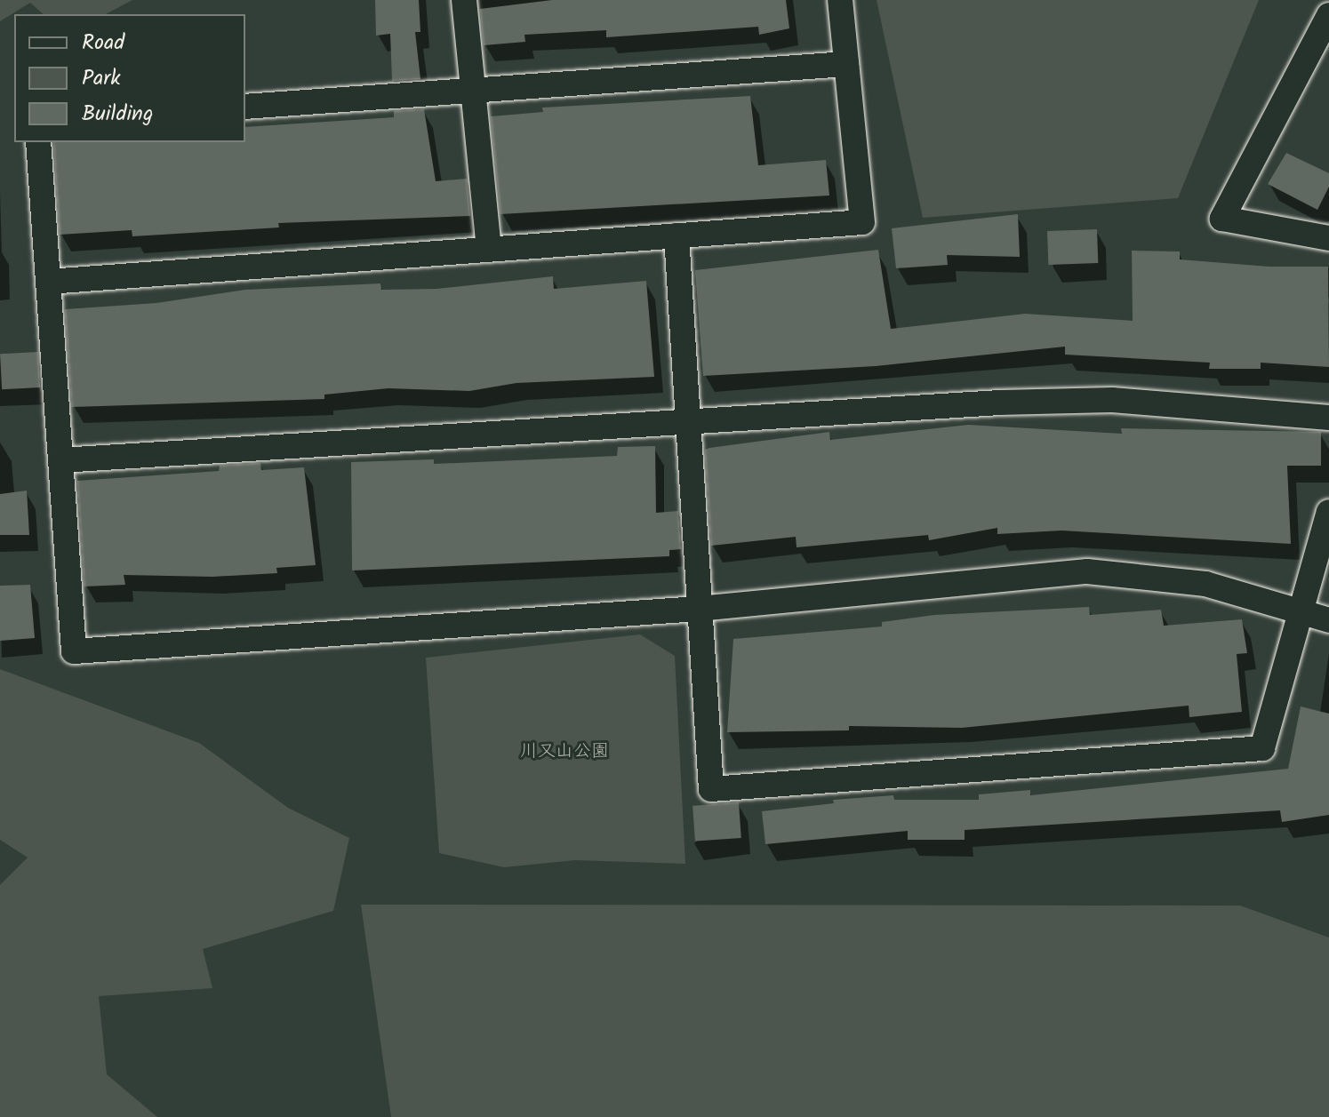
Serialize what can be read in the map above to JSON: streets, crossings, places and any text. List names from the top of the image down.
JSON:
{
  "parks": ["川又山公園"],
  "legend": ["Road", "Park", "Building"]
}
